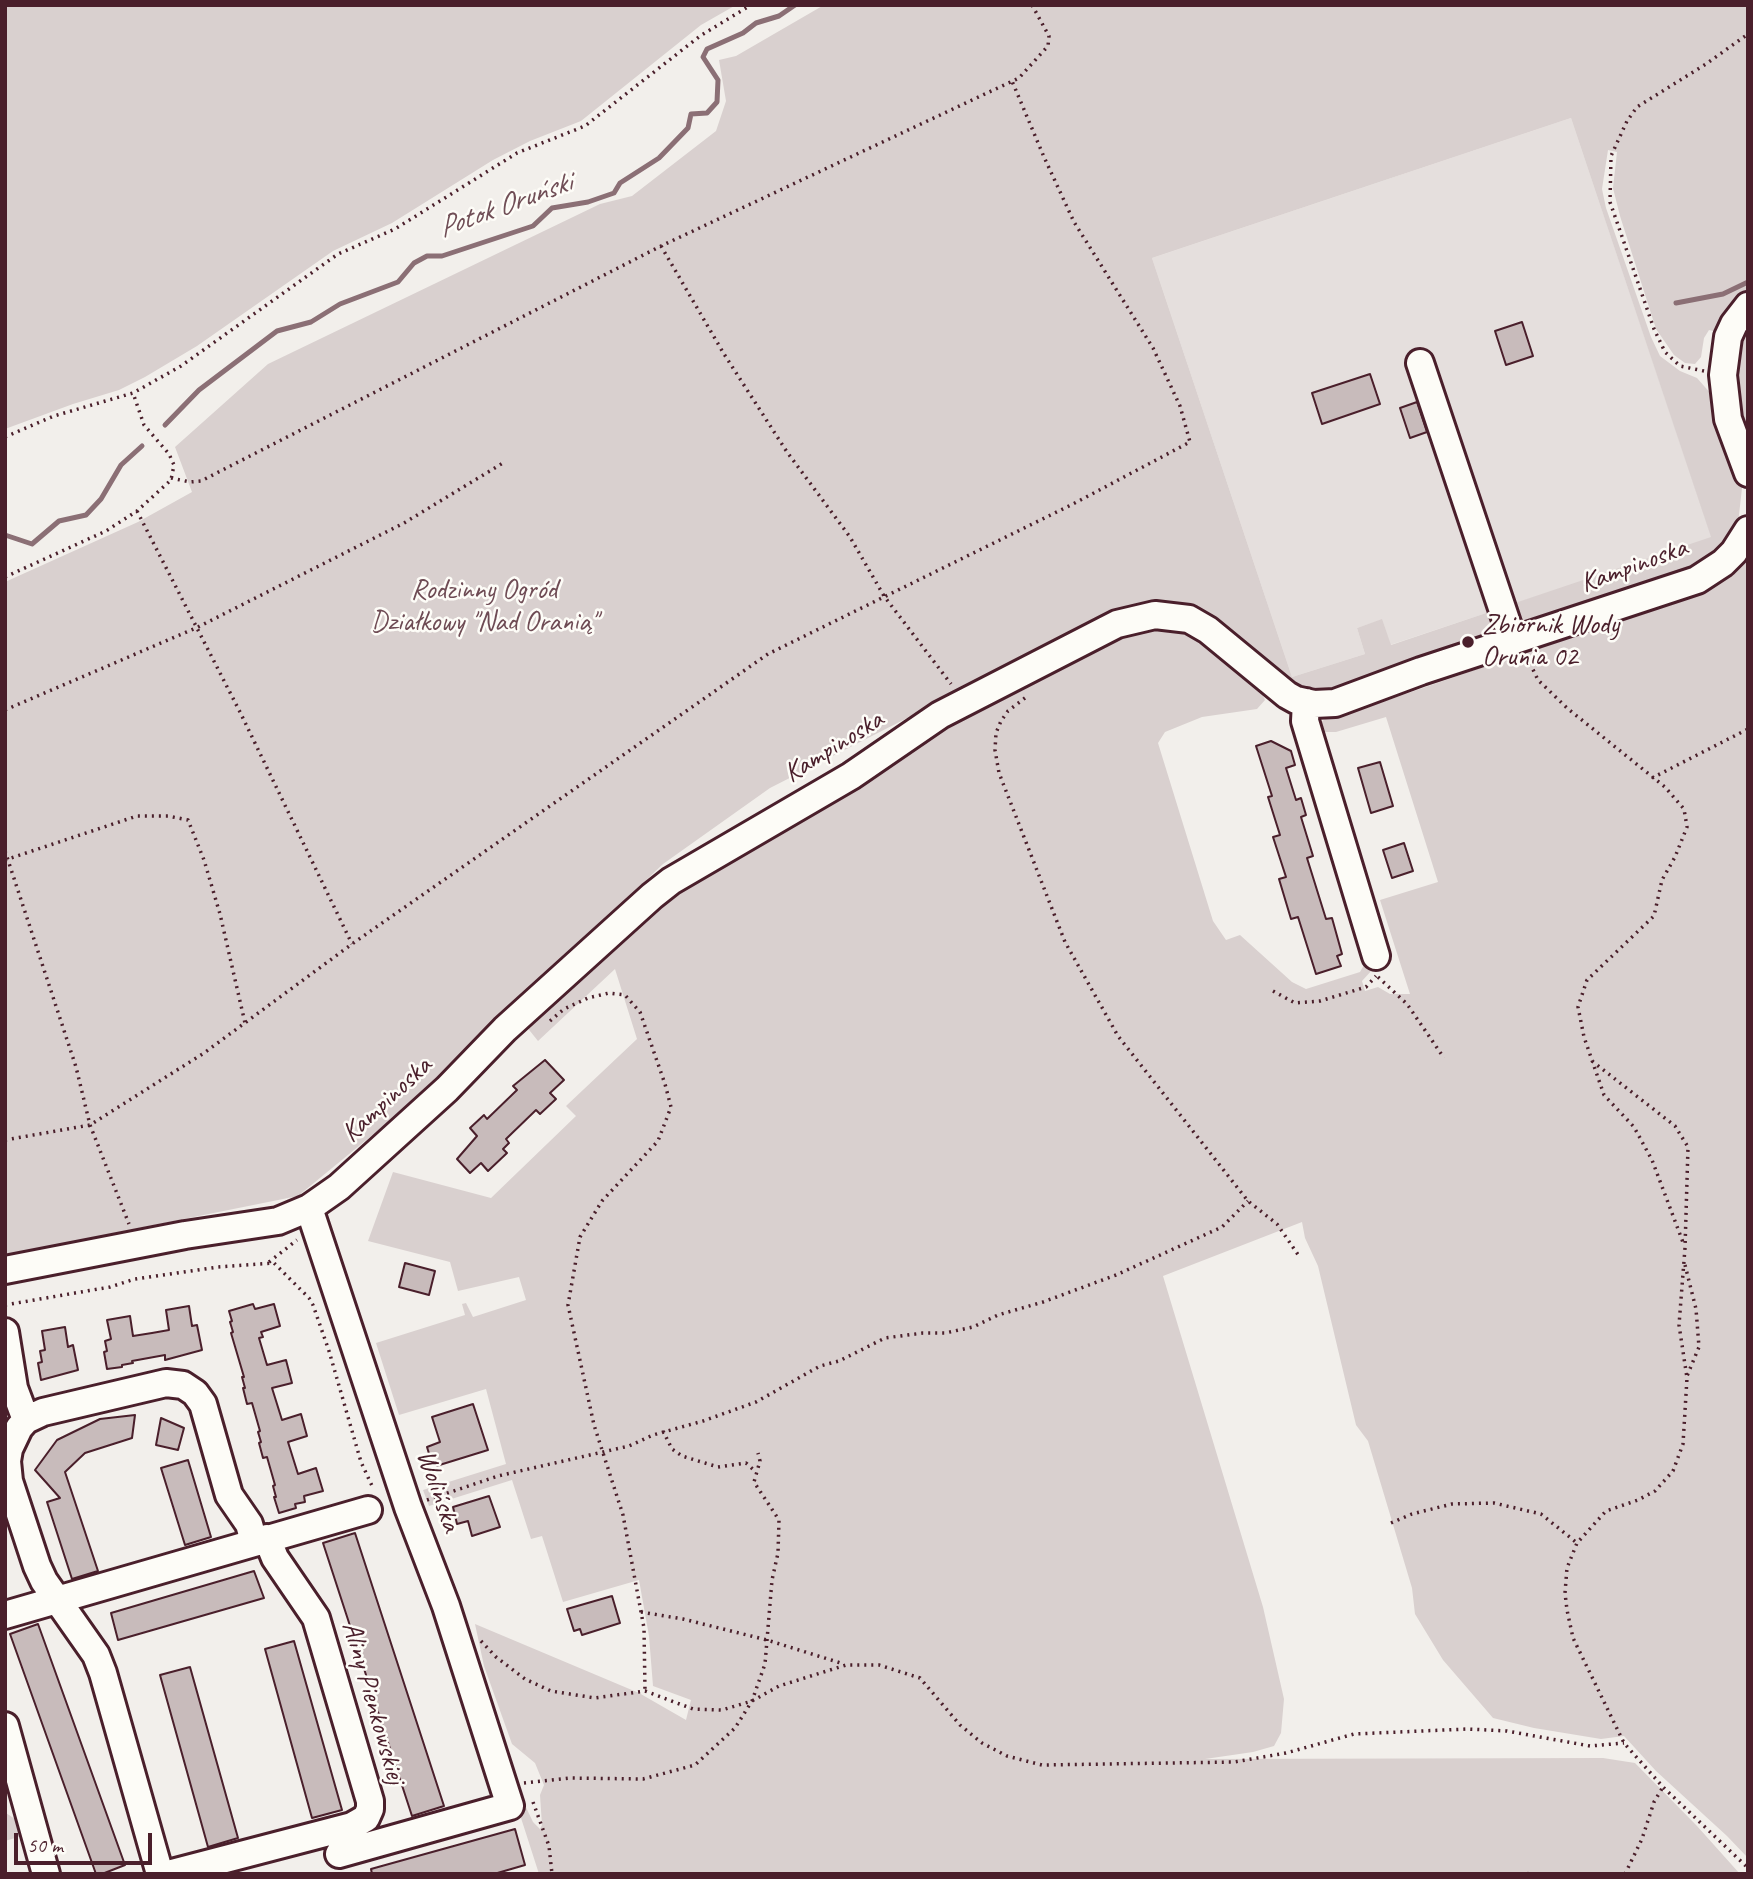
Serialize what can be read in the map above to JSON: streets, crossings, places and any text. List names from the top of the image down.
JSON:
{
  "streets": {
    "street": ["Kampinoska", "Wolińska", "Aliny Pienkowskiej"]
  },
  "crossings": [
    ["Kampinoska", "Wolińska"]
  ],
  "water": ["Potok Oruński"],
  "parks": ["Rodzinny Ogród Działkowy \"Nad Oranią\""],
  "places": ["Zbiornik Wody Orunia 02"],
  "scale_bar": "50 m"
}
